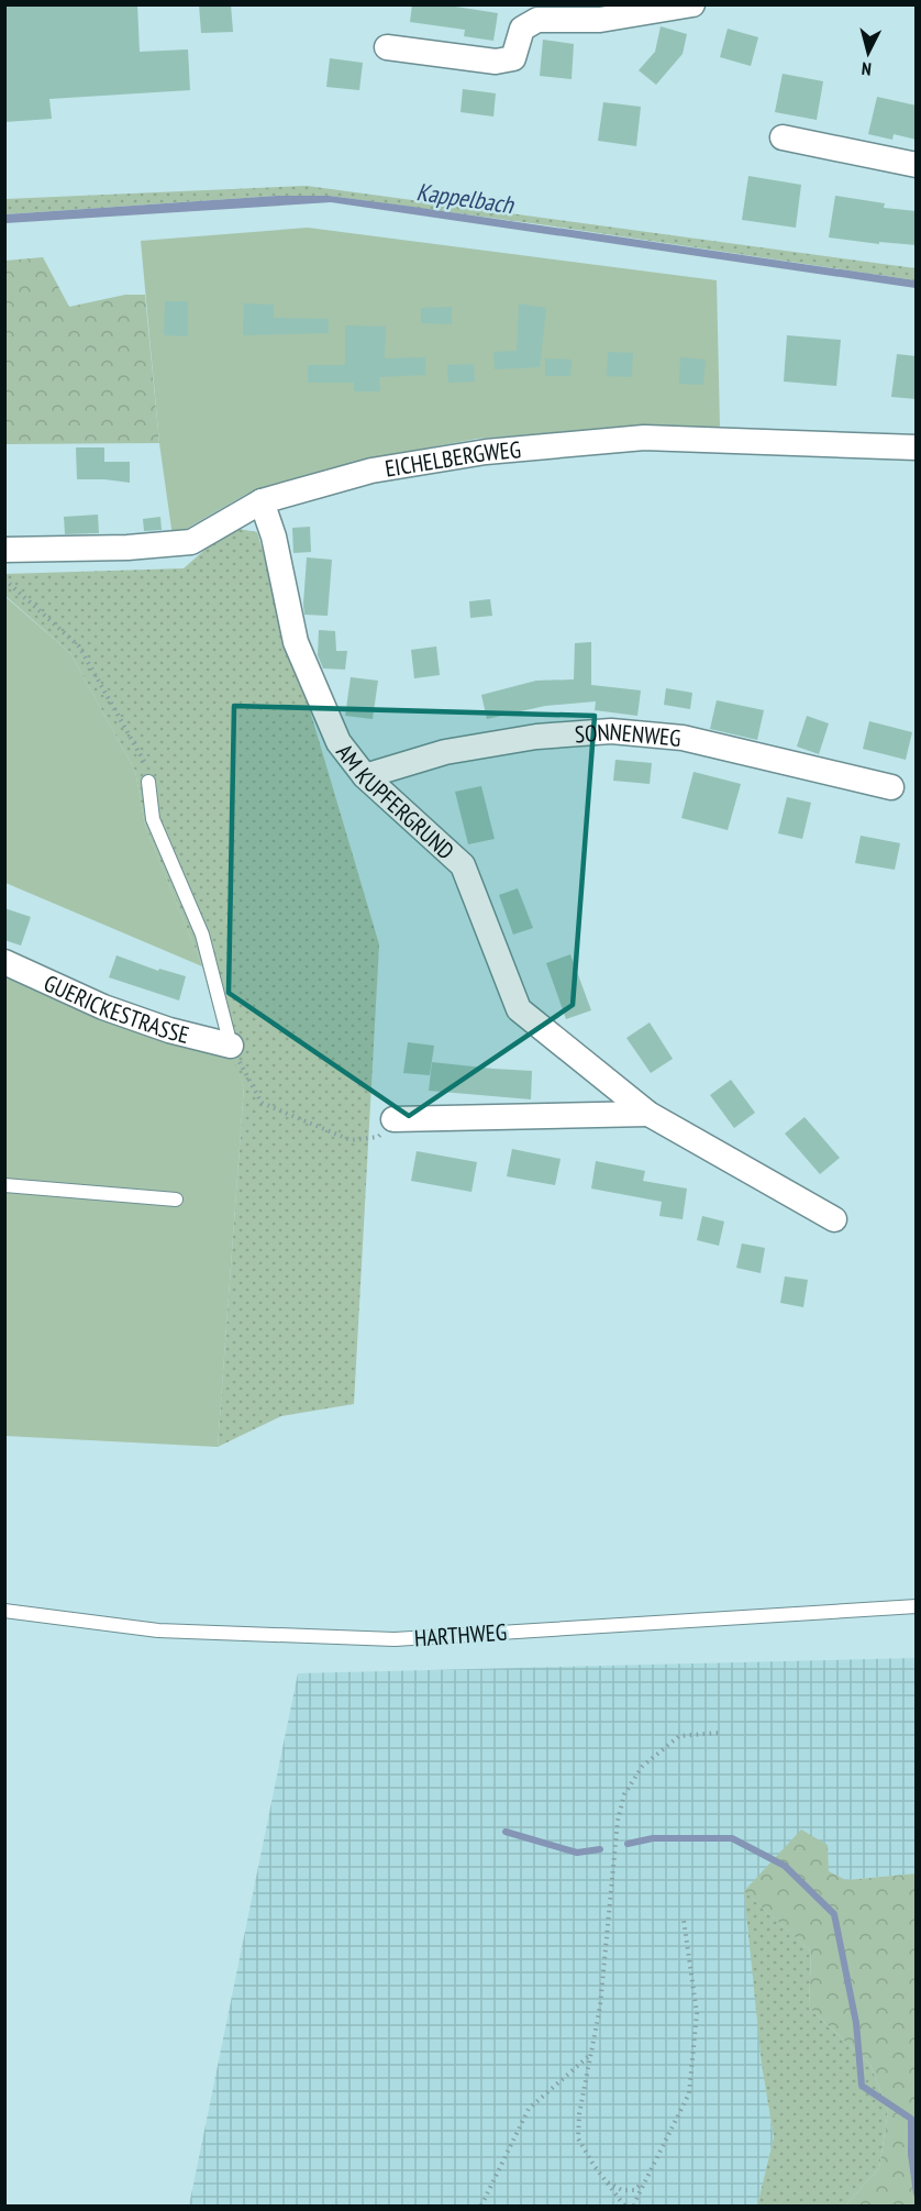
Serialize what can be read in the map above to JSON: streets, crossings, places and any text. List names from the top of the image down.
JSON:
{
  "streets": {
    "street": [
      "EICHELBERGWEG",
      "SONNENWEG",
      "AM KUPFERGRUND",
      "GUERICKESTRASSE"
    ],
    "lane": ["HARTHWEG"]
  },
  "crossings": [
    ["EICHELBERGWEG", "AM KUPFERGRUND"],
    ["SONNENWEG", "AM KUPFERGRUND"]
  ],
  "water": ["Kappelbach"],
  "north": "bottom"
}
